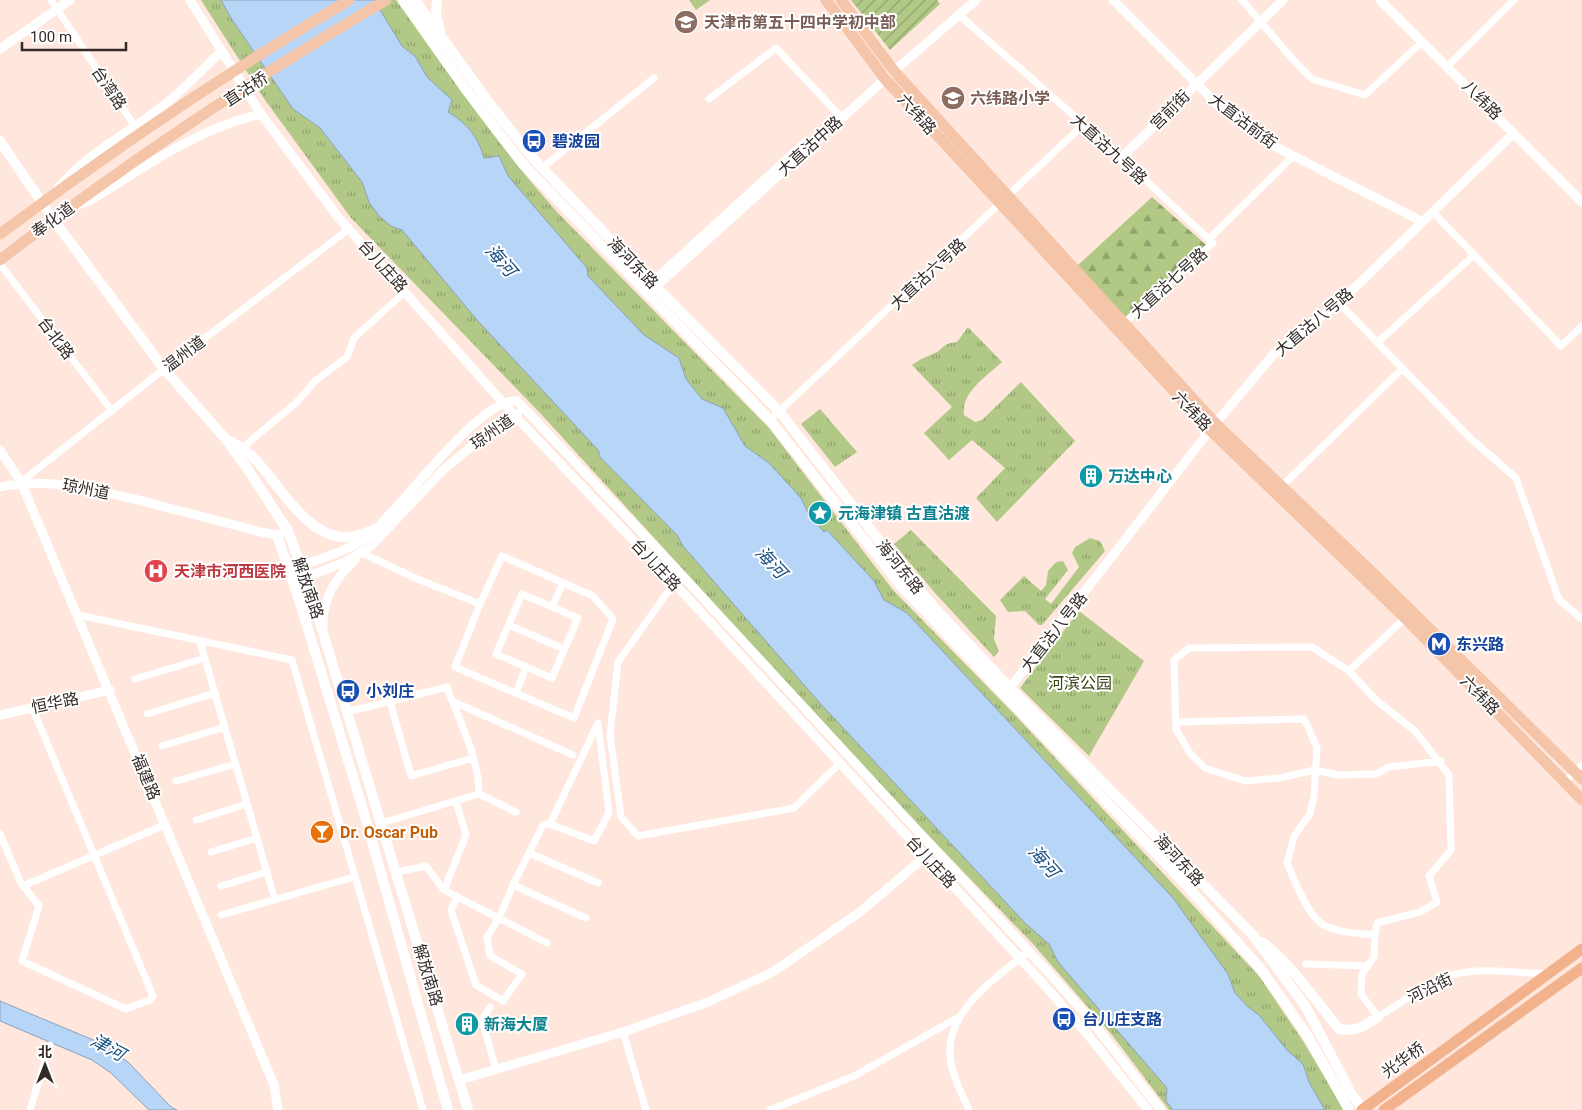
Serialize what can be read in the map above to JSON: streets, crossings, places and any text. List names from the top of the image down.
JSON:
{
  "streets": {
    "highway": ["光华桥"],
    "main road": [
      "直沽桥",
      "六纬路",
      "奉化道",
      "海河东路",
      "解放南路"
    ],
    "street": [
      "台湾路",
      "八纬路",
      "宫前街",
      "大直沽前街",
      "大直沽中路",
      "大直沽九号路",
      "台儿庄路",
      "大直沽六号路",
      "大直沽七号路",
      "大直沽八号路",
      "台北路",
      "温州道",
      "琼州道",
      "恒华路",
      "福建路",
      "河沿街"
    ]
  },
  "crossings": [
    ["直沽桥", "奉化道"],
    ["八纬路", "大直沽八号路"],
    ["宫前街", "大直沽前街"],
    ["宫前街", "大直沽九号路"],
    ["六纬路", "大直沽中路"],
    ["六纬路", "大直沽六号路"],
    ["六纬路", "大直沽七号路"],
    ["六纬路", "大直沽八号路"],
    ["大直沽前街", "大直沽七号路"],
    ["大直沽前街", "大直沽八号路"],
    ["大直沽中路", "大直沽九号路"],
    ["大直沽中路", "海河东路"],
    ["大直沽九号路", "大直沽六号路"],
    ["大直沽九号路", "大直沽七号路"],
    ["奉化道", "解放南路"],
    ["海河东路", "大直沽六号路"],
    ["海河东路", "大直沽八号路"],
    ["海河东路", "光华桥"],
    ["台儿庄路", "温州道"],
    ["台儿庄路", "琼州道"],
    ["台北路", "温州道"],
    ["温州道", "琼州道"],
    ["温州道", "解放南路"],
    ["温州道", "福建路"],
    ["琼州道", "解放南路"],
    ["琼州道", "福建路"],
    ["恒华路", "福建路"],
    ["河沿街", "光华桥"]
  ],
  "water": ["海河", "津河"],
  "parks": ["河滨公园"],
  "places": {
    "school or university": ["天津市第五十四中学初中部", "六纬路小学"],
    "bus stop": ["碧波园", "小刘庄", "台儿庄支路"],
    "building": ["万达中心", "新海大厦"],
    "place": ["元海津镇 古直沽渡"],
    "hospital": ["天津市河西医院"],
    "metro station": ["东兴路"],
    "bar": ["Dr. Oscar Pub"]
  },
  "scale_bar": "100 m",
  "north": "top"
}
